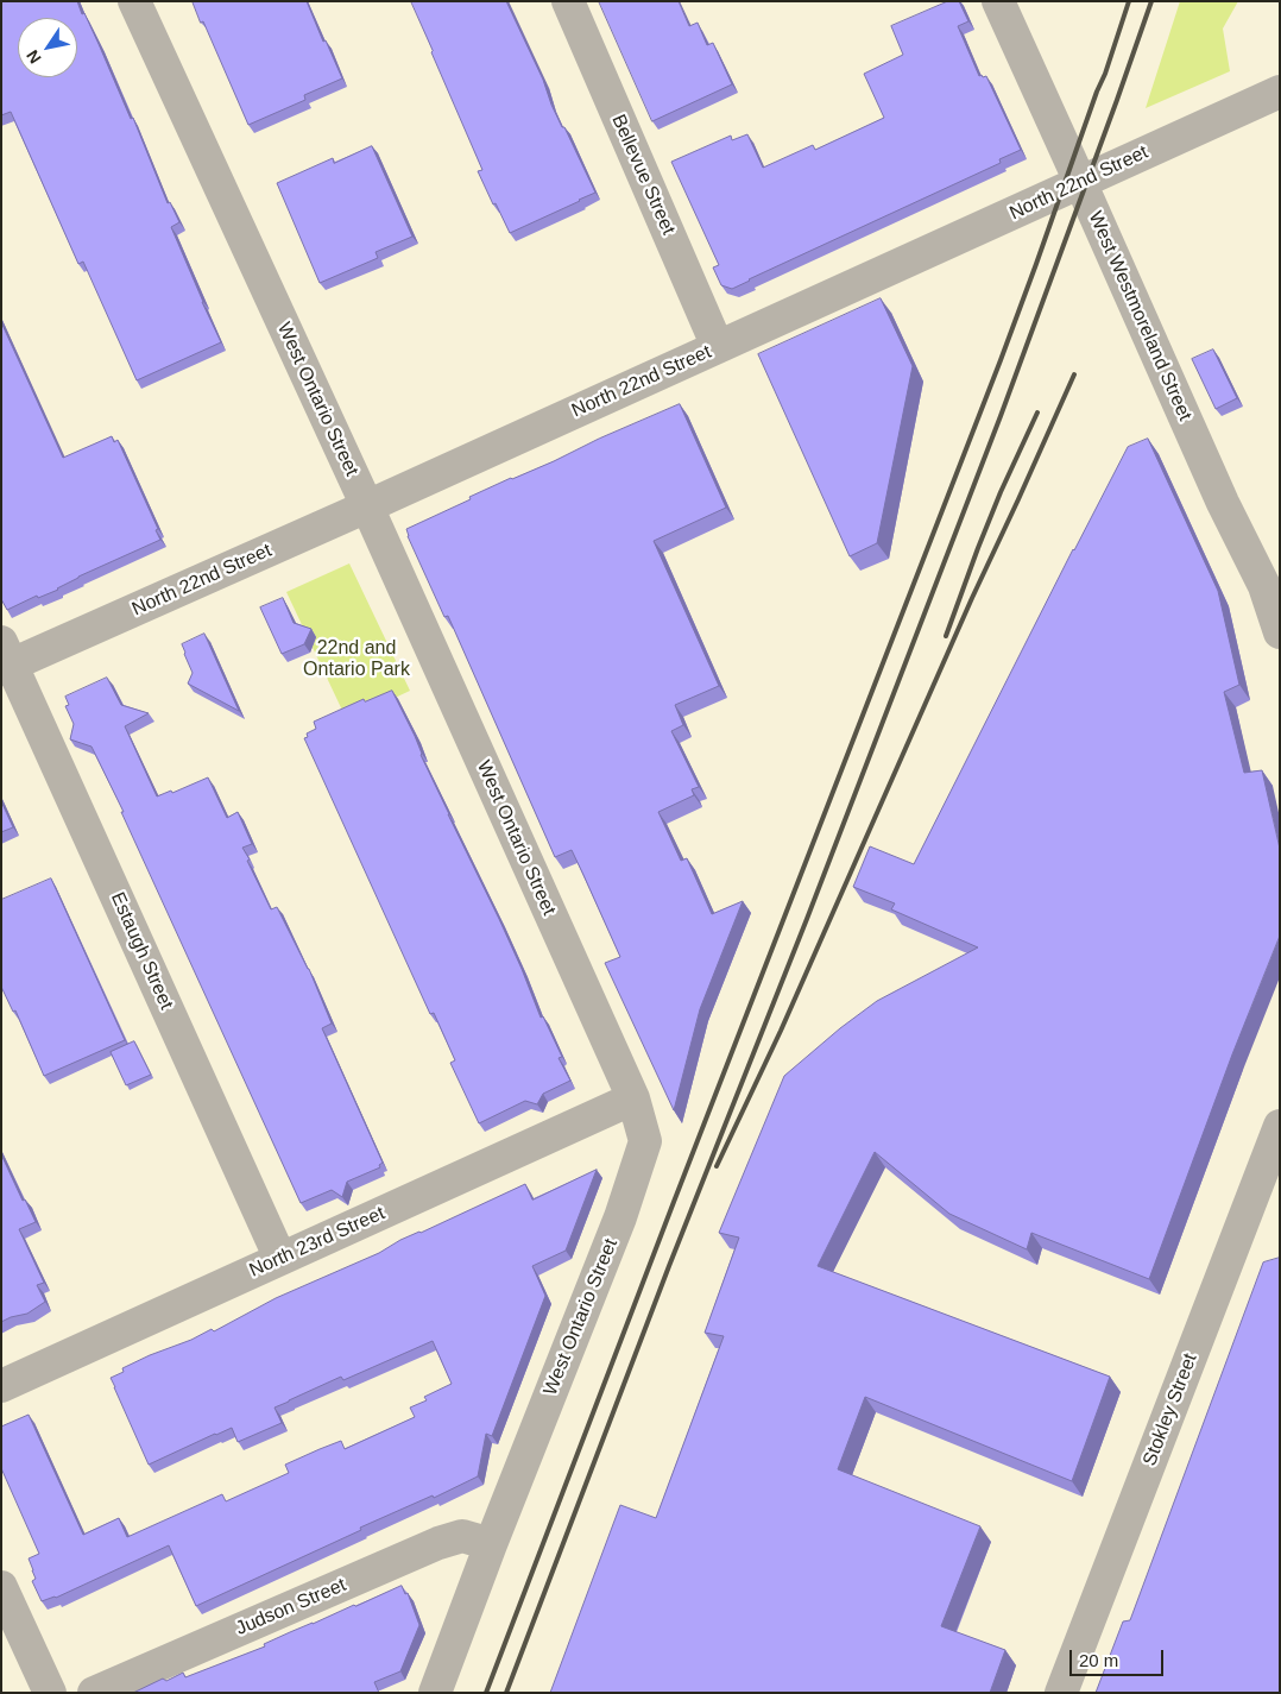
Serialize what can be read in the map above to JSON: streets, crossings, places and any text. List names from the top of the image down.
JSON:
{
  "streets": {
    "street": [
      "Bellevue Street",
      "North 22nd Street",
      "West Westmoreland Street",
      "West Ontario Street",
      "Estaugh Street",
      "North 23rd Street",
      "Stokley Street",
      "Judson Street"
    ]
  },
  "crossings": [
    ["Bellevue Street", "North 22nd Street"],
    ["North 22nd Street", "West Westmoreland Street"],
    ["North 22nd Street", "West Ontario Street"],
    ["North 22nd Street", "Estaugh Street"],
    ["West Ontario Street", "North 23rd Street"],
    ["West Ontario Street", "Judson Street"],
    ["Estaugh Street", "North 23rd Street"]
  ],
  "parks": ["22nd and Ontario Park"],
  "scale_bar": "20 m",
  "north": "bottom left"
}
